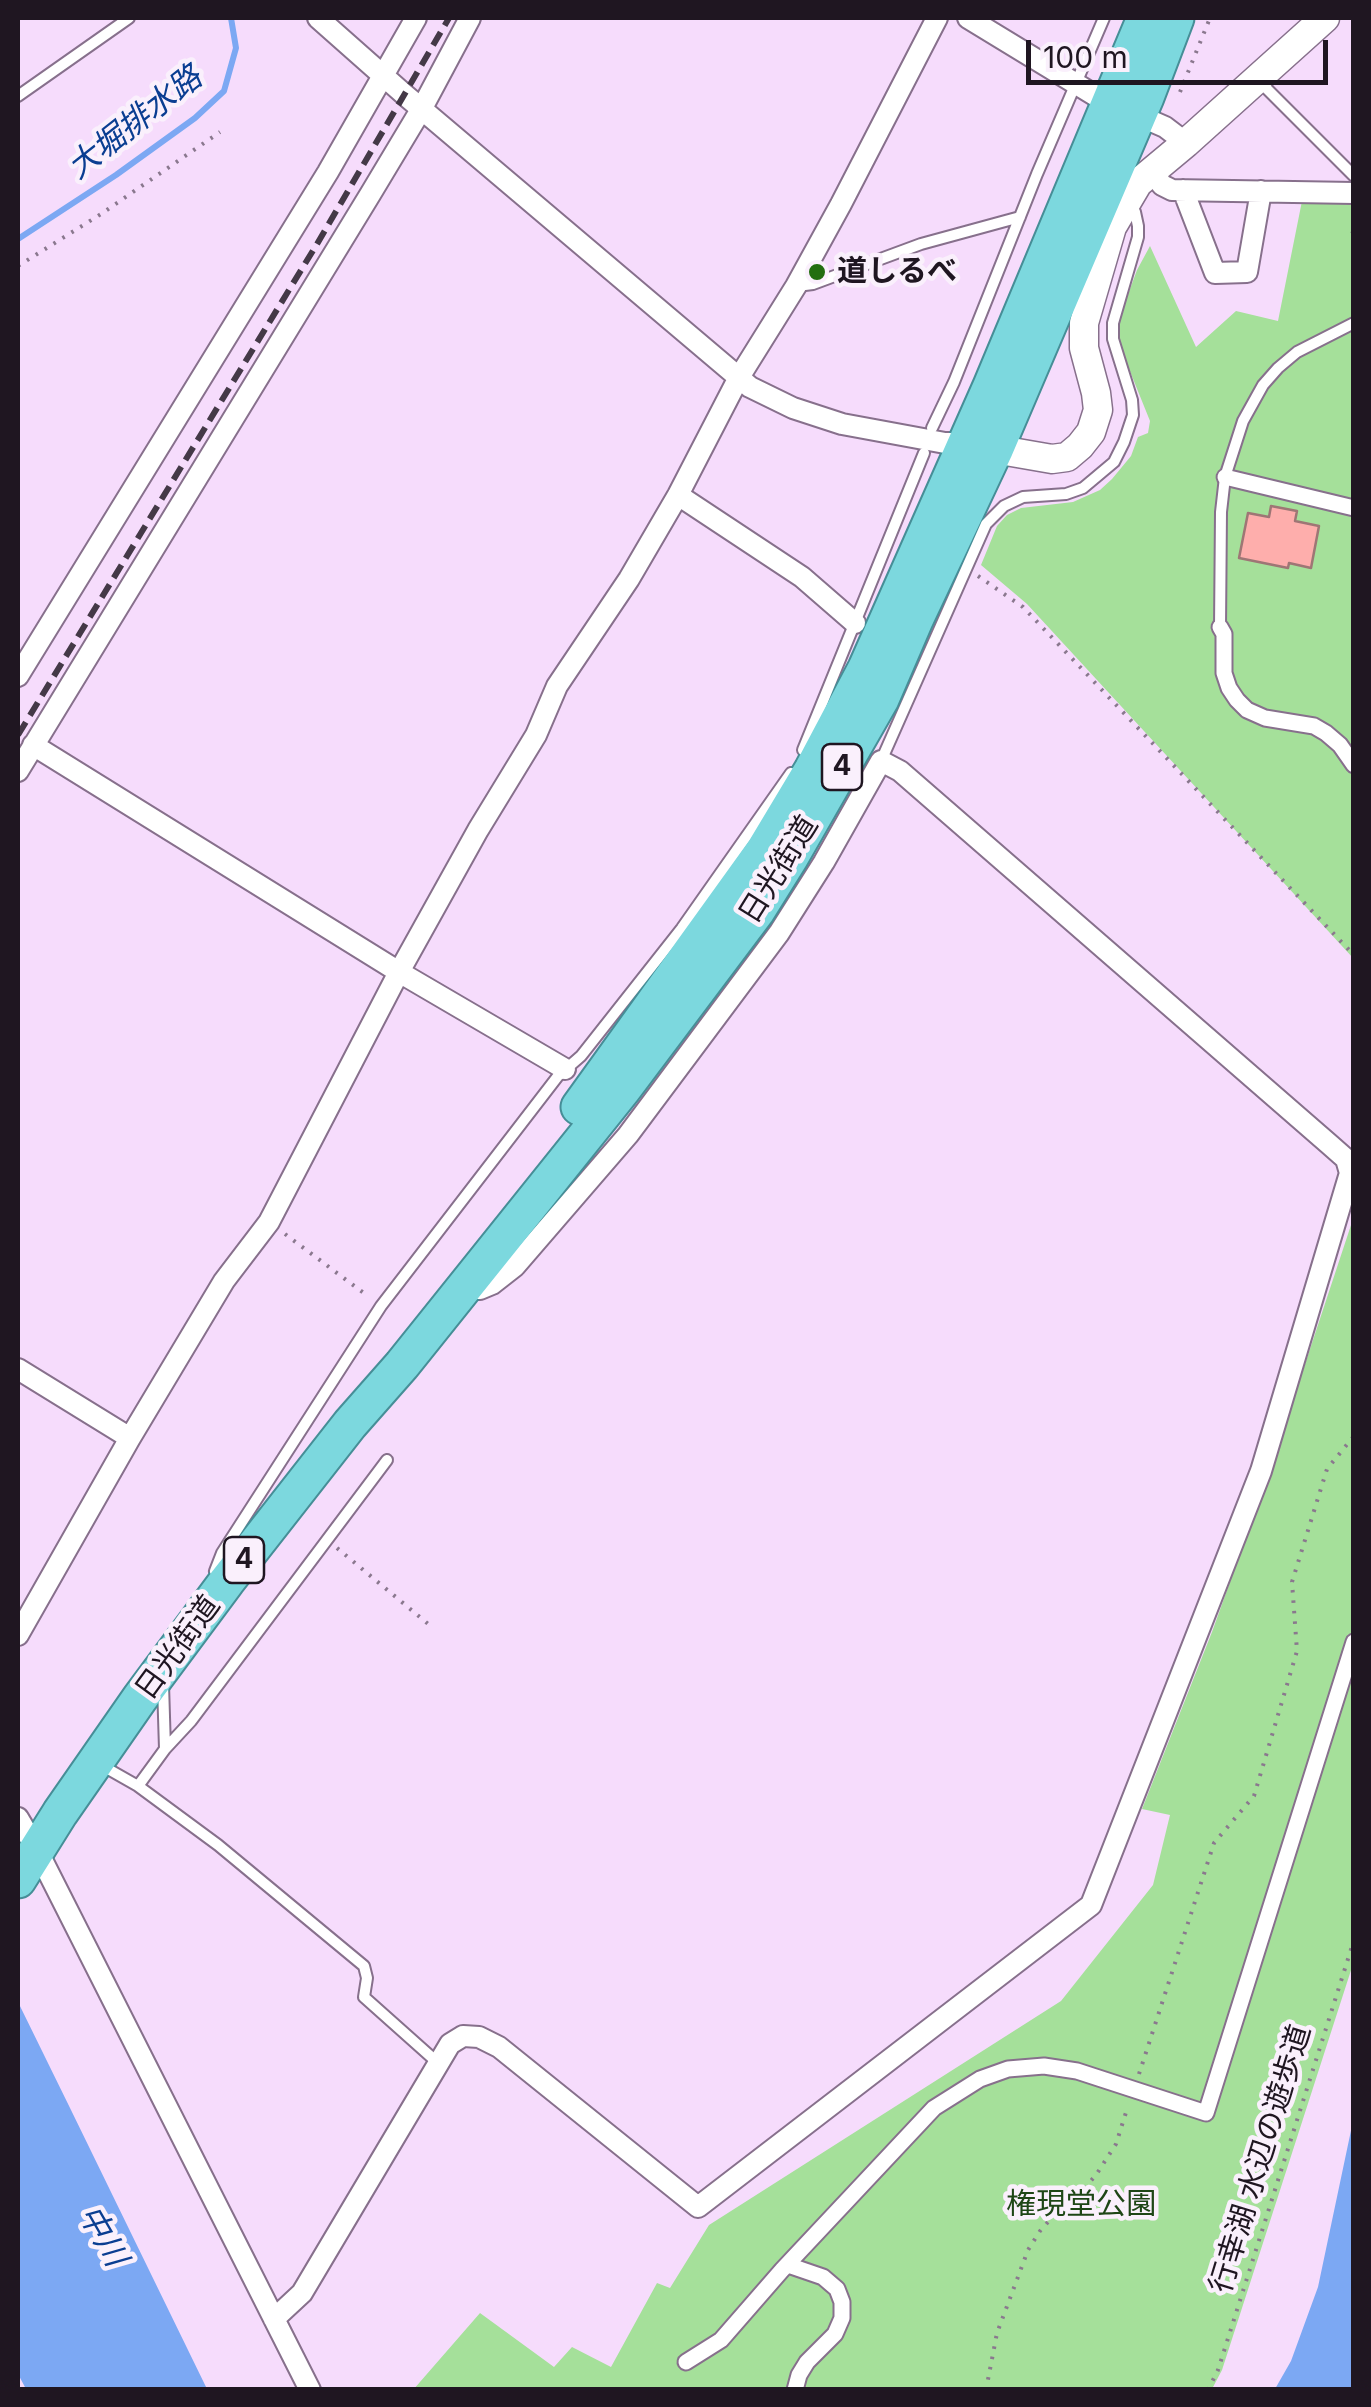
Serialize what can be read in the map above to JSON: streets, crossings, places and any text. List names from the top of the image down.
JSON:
{
  "streets": {
    "highway": ["4", "日光街道"],
    "path": ["行幸湖 水辺の遊歩道"]
  },
  "water": ["大堀排水路", "中川"],
  "parks": ["権現堂公園"],
  "places": ["道しるべ"],
  "scale_bar": "100 m"
}
